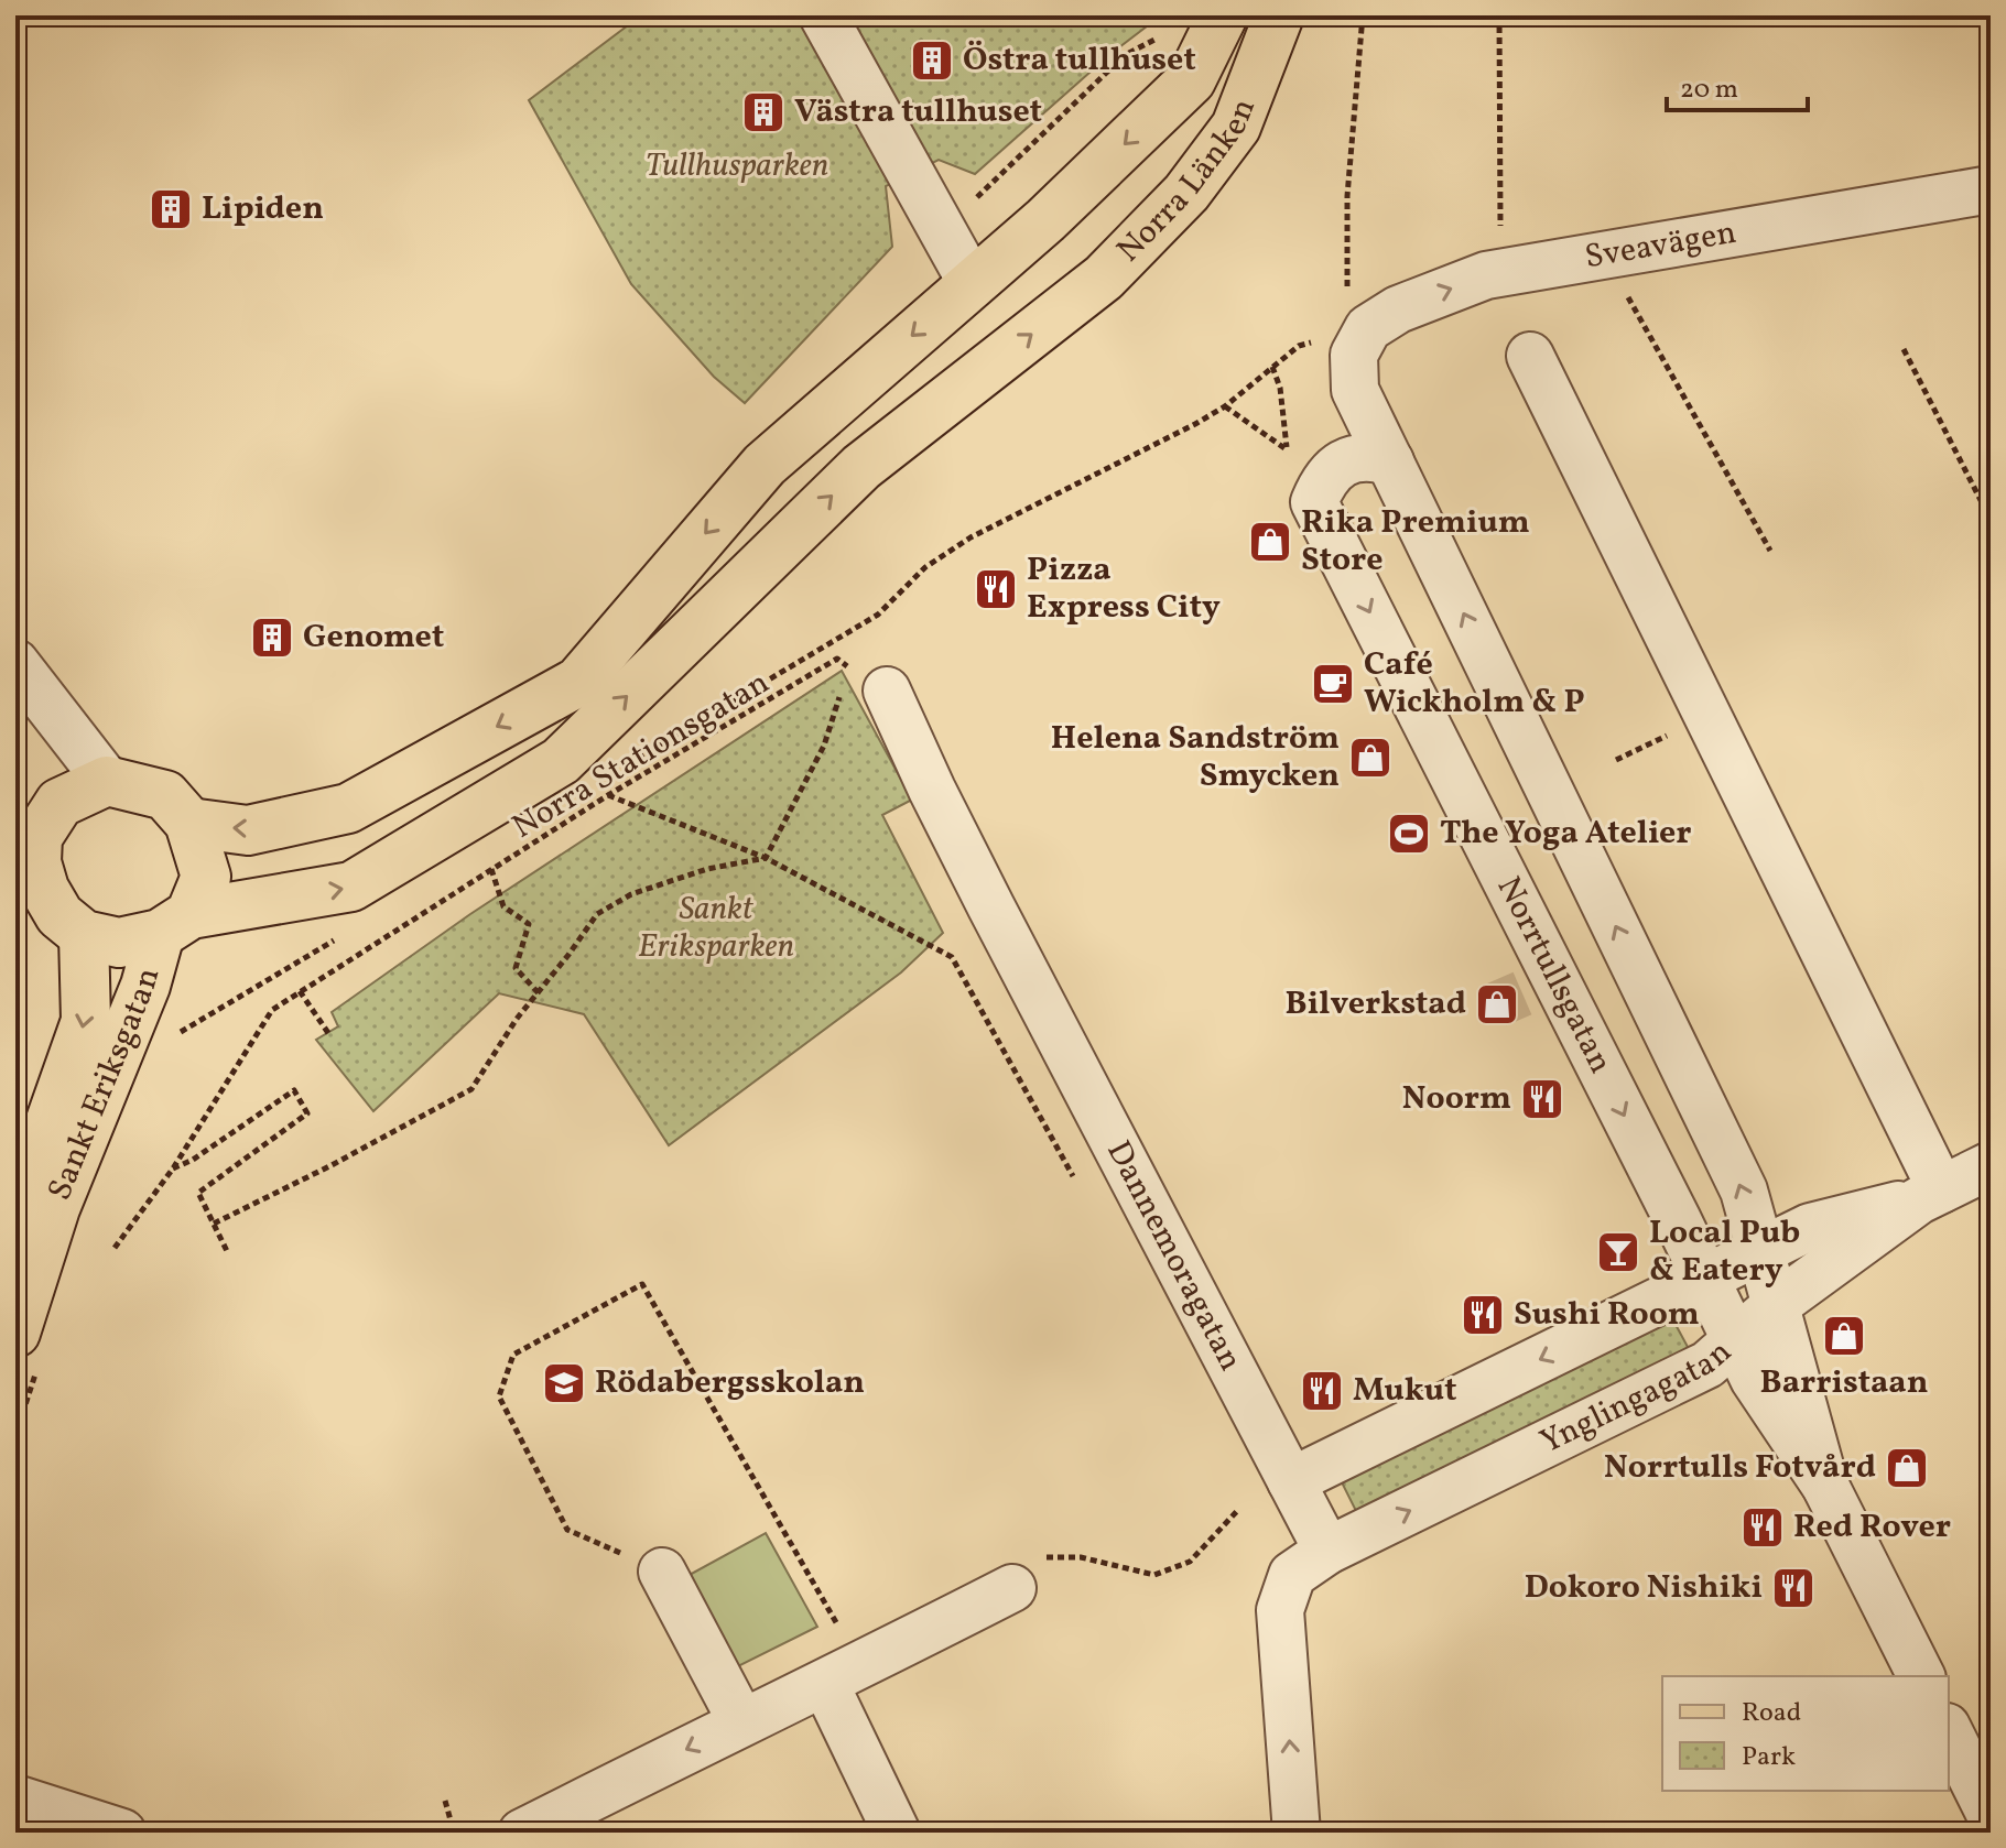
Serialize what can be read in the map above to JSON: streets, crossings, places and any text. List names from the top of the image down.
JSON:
{
  "streets": {
    "main road": ["Norra Länken", "Norra Stationsgatan", "Sankt Eriksgatan"],
    "street": [
      "Sveavägen",
      "Norrtullsgatan",
      "Dannemoragatan",
      "Ynglingagatan"
    ]
  },
  "crossings": [
    ["Norra Länken", "Norra Stationsgatan"],
    ["Sveavägen", "Norrtullsgatan"],
    ["Norra Stationsgatan", "Sankt Eriksgatan"],
    ["Norrtullsgatan", "Ynglingagatan"],
    ["Dannemoragatan", "Ynglingagatan"]
  ],
  "one_way": ["Sveavägen"],
  "parks": ["Tullhusparken", "Sankt Eriksparken"],
  "places": {
    "building": [
      "Östra tullhuset",
      "Västra tullhuset",
      "Lipiden",
      "Genomet"
    ],
    "shop": [
      "Rika Premium Store",
      "Helena Sandström Smycken",
      "Bilverkstad",
      "Barristaan",
      "Norrtulls Fotvård"
    ],
    "restaurant": [
      "Pizza Express City",
      "Noorm",
      "Sushi Room",
      "Mukut",
      "Red Rover",
      "Dokoro Nishiki"
    ],
    "cafe": ["Café Wickholm & P"],
    "sports": ["The Yoga Atelier"],
    "bar": ["Local Pub & Eatery"],
    "school or university": ["Rödabergsskolan"]
  },
  "legend": ["Road", "Park"],
  "scale_bar": "20 m"
}
